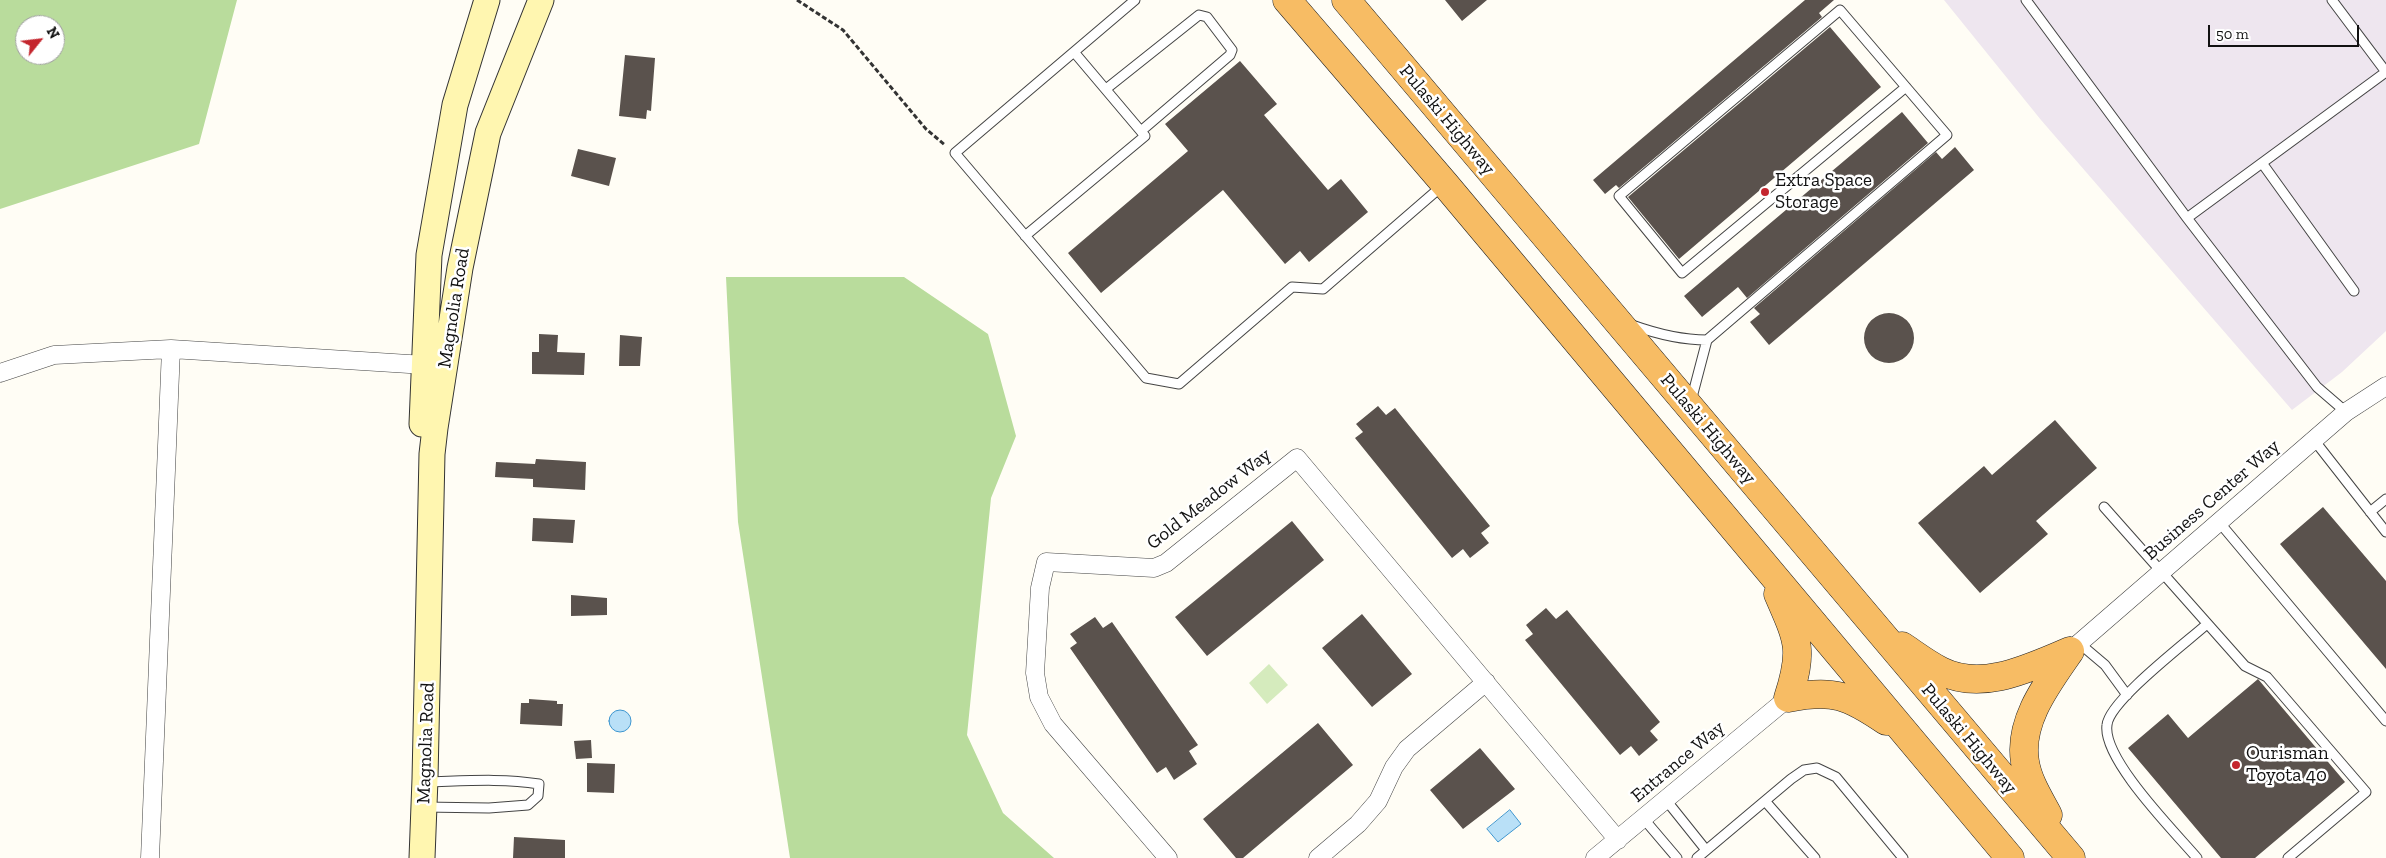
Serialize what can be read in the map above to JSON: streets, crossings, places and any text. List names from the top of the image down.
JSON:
{
  "streets": {
    "highway": ["Pulaski Highway"],
    "main road": ["Magnolia Road"],
    "street": ["Gold Meadow Way", "Business Center Way", "Entrance Way"]
  },
  "crossings": [
    ["Gold Meadow Way", "Entrance Way"]
  ],
  "places": ["Extra Space Storage", "Ourisman Toyota 40"],
  "scale_bar": "50 m",
  "north": "top right"
}
